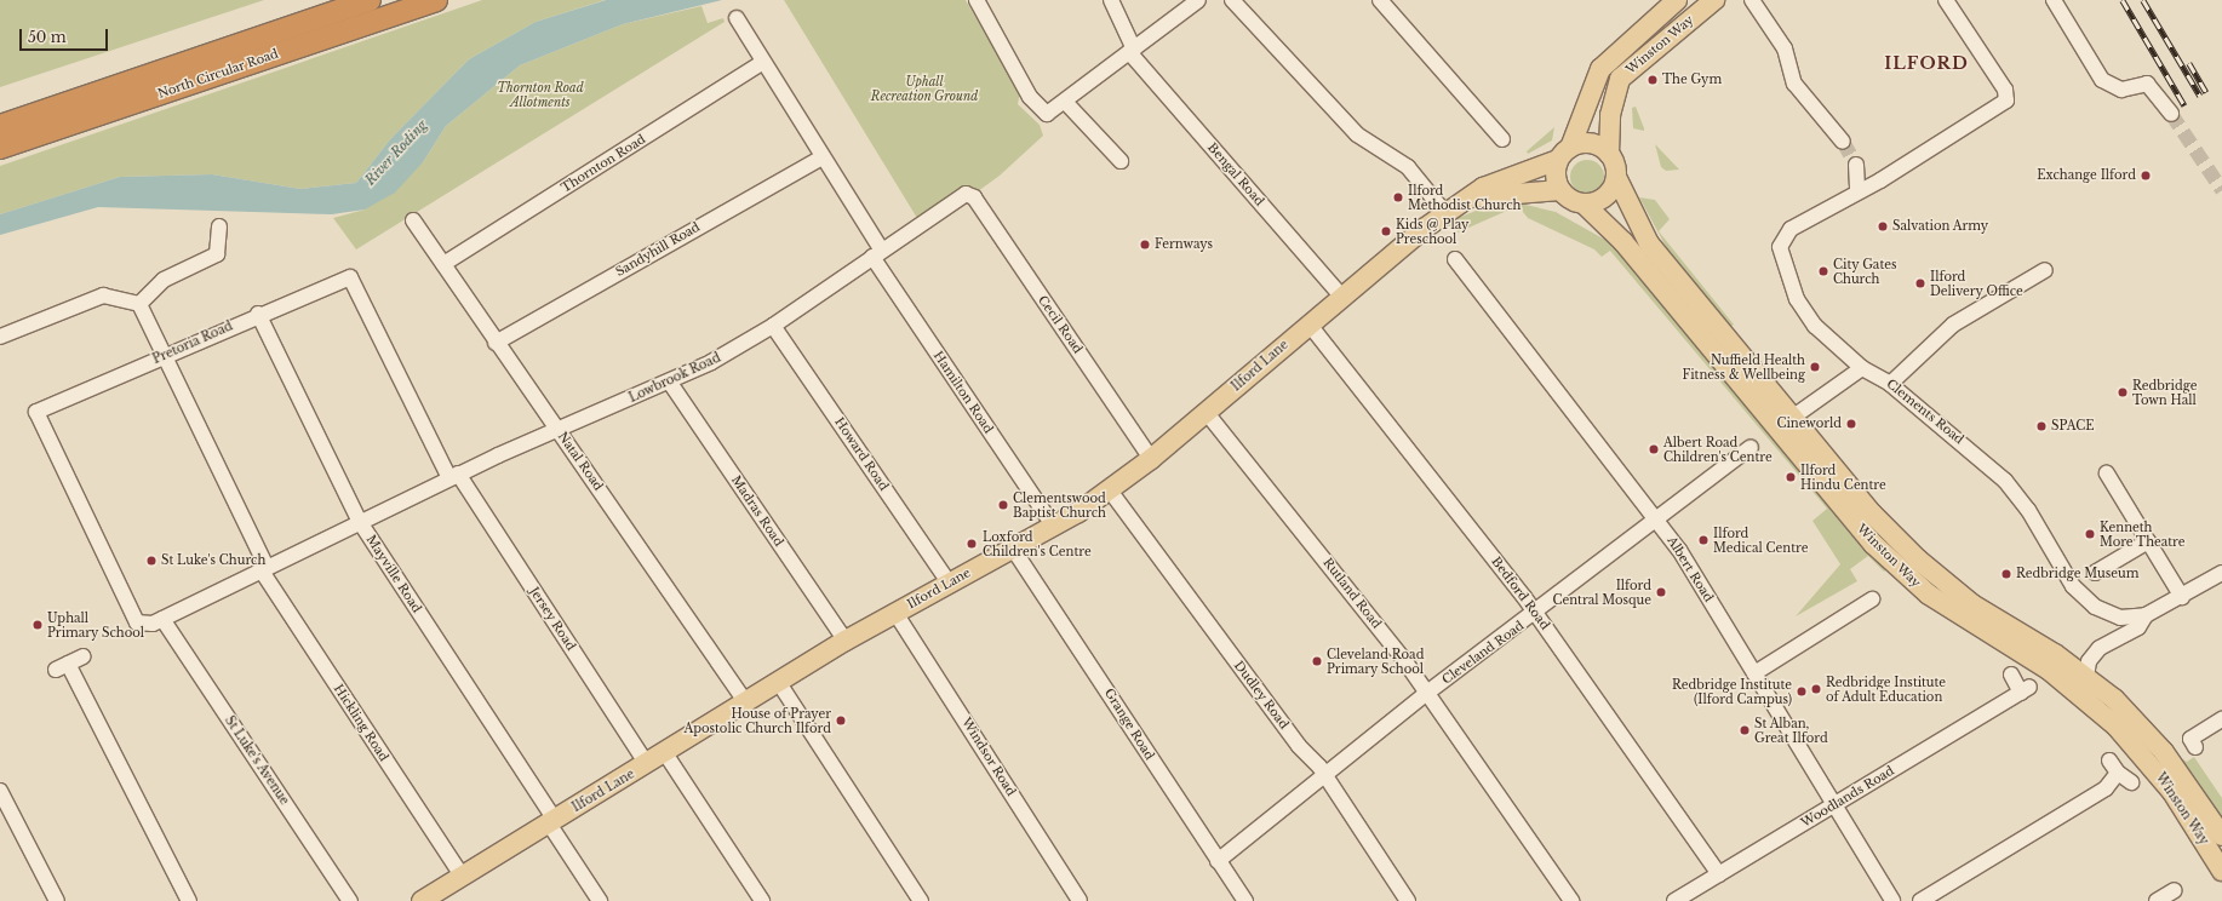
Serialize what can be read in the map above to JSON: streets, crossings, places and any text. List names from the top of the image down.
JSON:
{
  "streets": {
    "highway": ["North Circular Road"],
    "main road": ["Winston Way", "Ilford Lane"],
    "street": [
      "Thornton Road",
      "Bengal Road",
      "Sandyhill Road",
      "Cecil Road",
      "Pretoria Road",
      "Lowbrook Road",
      "Hamilton Road",
      "Clements Road",
      "Howard Road",
      "Natal Road",
      "Madras Road",
      "Albert Road",
      "Mayville Road",
      "Rutland Road",
      "Bedford Road",
      "Jersey Road",
      "Cleveland Road",
      "Dudley Road",
      "Hickling Road",
      "Grange Road",
      "Windsor Road",
      "St Luke's Avenue",
      "Woodlands Road"
    ]
  },
  "crossings": [
    ["Winston Way", "Ilford Lane"],
    ["Thornton Road", "Hamilton Road"],
    ["Thornton Road", "Natal Road"],
    ["Bengal Road", "Ilford Lane"],
    ["Sandyhill Road", "Hamilton Road"],
    ["Sandyhill Road", "Natal Road"],
    ["Cecil Road", "Ilford Lane"],
    ["Cecil Road", "Lowbrook Road"],
    ["Pretoria Road", "Lowbrook Road"],
    ["Pretoria Road", "Mayville Road"],
    ["Pretoria Road", "Jersey Road"],
    ["Pretoria Road", "Hickling Road"],
    ["Ilford Lane", "Hamilton Road"],
    ["Ilford Lane", "Howard Road"],
    ["Ilford Lane", "Natal Road"],
    ["Ilford Lane", "Madras Road"],
    ["Ilford Lane", "Mayville Road"],
    ["Ilford Lane", "Rutland Road"],
    ["Ilford Lane", "Bedford Road"],
    ["Ilford Lane", "Jersey Road"],
    ["Ilford Lane", "Dudley Road"],
    ["Ilford Lane", "Hickling Road"],
    ["Ilford Lane", "Grange Road"],
    ["Ilford Lane", "Windsor Road"],
    ["Lowbrook Road", "Hamilton Road"],
    ["Lowbrook Road", "Howard Road"],
    ["Lowbrook Road", "Natal Road"],
    ["Lowbrook Road", "Madras Road"],
    ["Lowbrook Road", "Mayville Road"],
    ["Lowbrook Road", "Jersey Road"],
    ["Lowbrook Road", "Hickling Road"],
    ["Lowbrook Road", "St Luke's Avenue"],
    ["Albert Road", "Cleveland Road"],
    ["Albert Road", "Woodlands Road"],
    ["Rutland Road", "Cleveland Road"],
    ["Bedford Road", "Cleveland Road"],
    ["Bedford Road", "Woodlands Road"],
    ["Cleveland Road", "Dudley Road"],
    ["Cleveland Road", "Grange Road"]
  ],
  "districts": ["ILFORD"],
  "water": ["River Roding"],
  "parks": ["Uphall Recreation Ground", "Thornton Road Allotments"],
  "places": [
    "The Gym",
    "Exchange Ilford",
    "Ilford Methodist Church",
    "Salvation Army",
    "Kids @ Play Preschool",
    "Fernways",
    "City Gates Church",
    "Ilford Delivery Office",
    "Nuffield Health Fitness & Wellbeing",
    "Redbridge Town Hall",
    "Cineworld",
    "SPACE",
    "Albert Road Children's Centre",
    "Ilford Hindu Centre",
    "Clementswood Baptist Church",
    "Kenneth More Theatre",
    "Ilford Medical Centre",
    "Loxford Children's Centre",
    "St Luke's Church",
    "Redbridge Museum",
    "Ilford Central Mosque",
    "Uphall Primary School",
    "Cleveland Road Primary School",
    "Redbridge Institute of Adult Education",
    "Redbridge Institute (Ilford Campus)",
    "House of Prayer Apostolic Church Ilford",
    "St Alban, Great Ilford"
  ],
  "scale_bar": "50 m"
}
